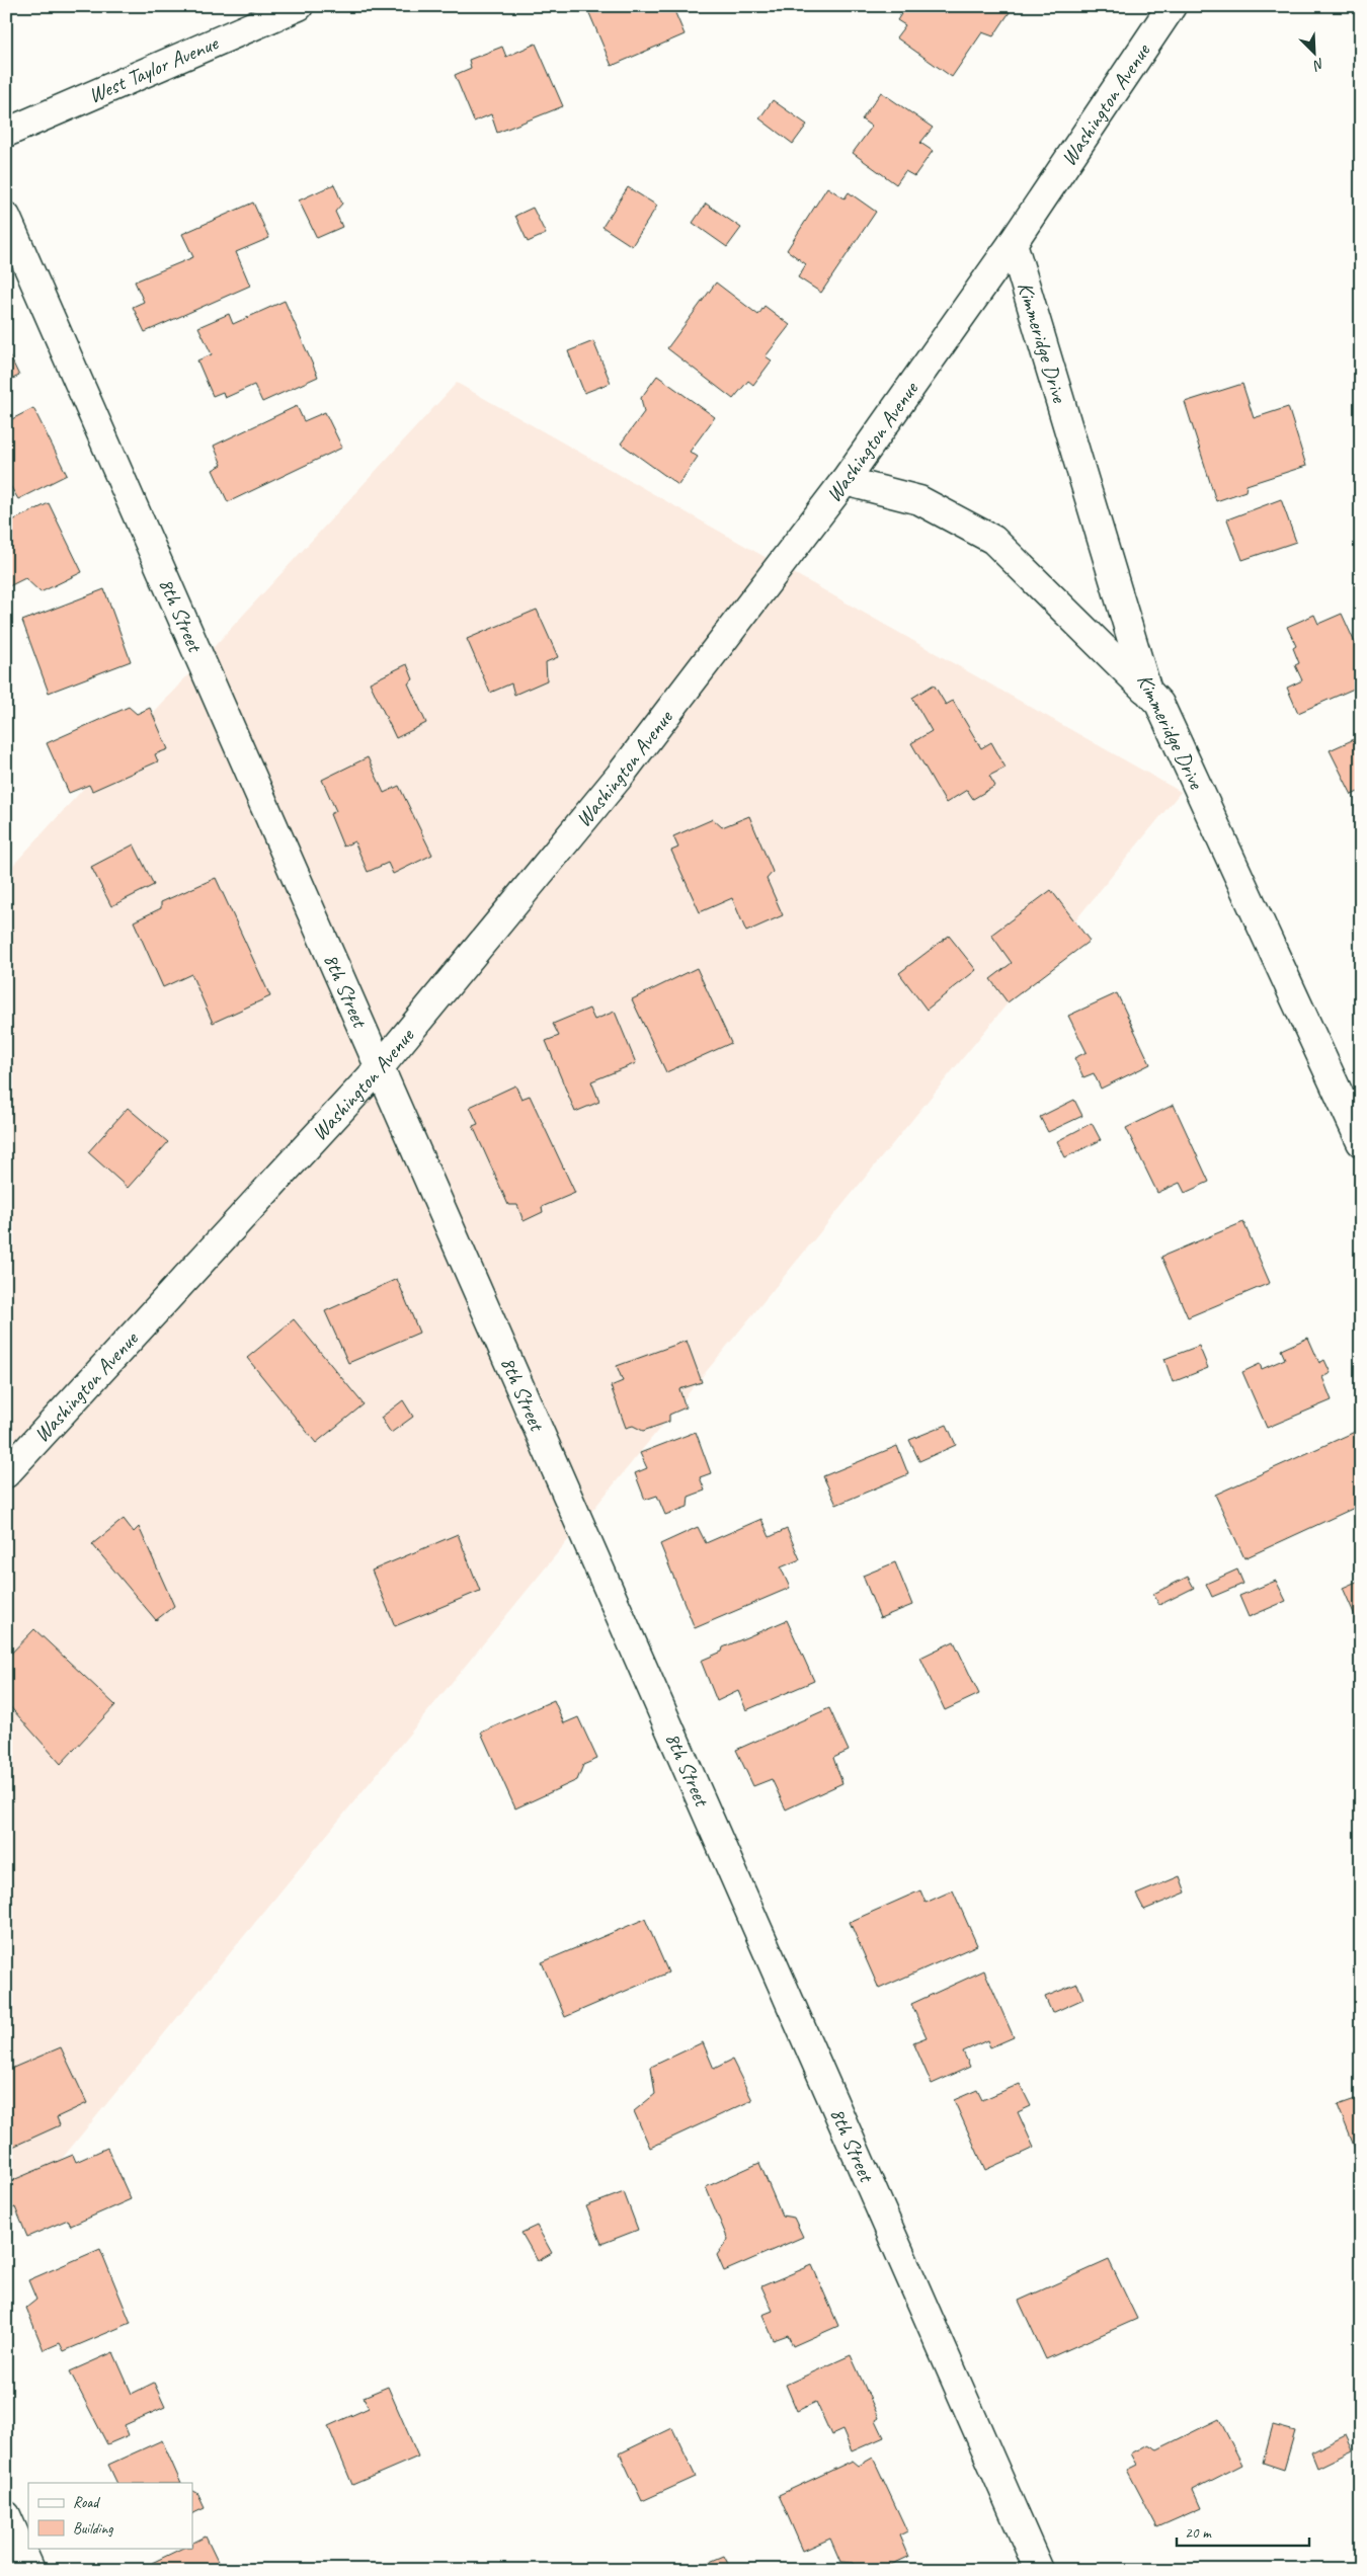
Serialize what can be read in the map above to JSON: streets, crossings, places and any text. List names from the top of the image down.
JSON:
{
  "streets": {
    "street": [
      "West Taylor Avenue",
      "Washington Avenue",
      "Kimmeridge Drive",
      "8th Street"
    ]
  },
  "crossings": [
    ["Washington Avenue", "Kimmeridge Drive"],
    ["Washington Avenue", "8th Street"]
  ],
  "legend": ["Road", "Building"],
  "scale_bar": "20 m",
  "north": "bottom right"
}
